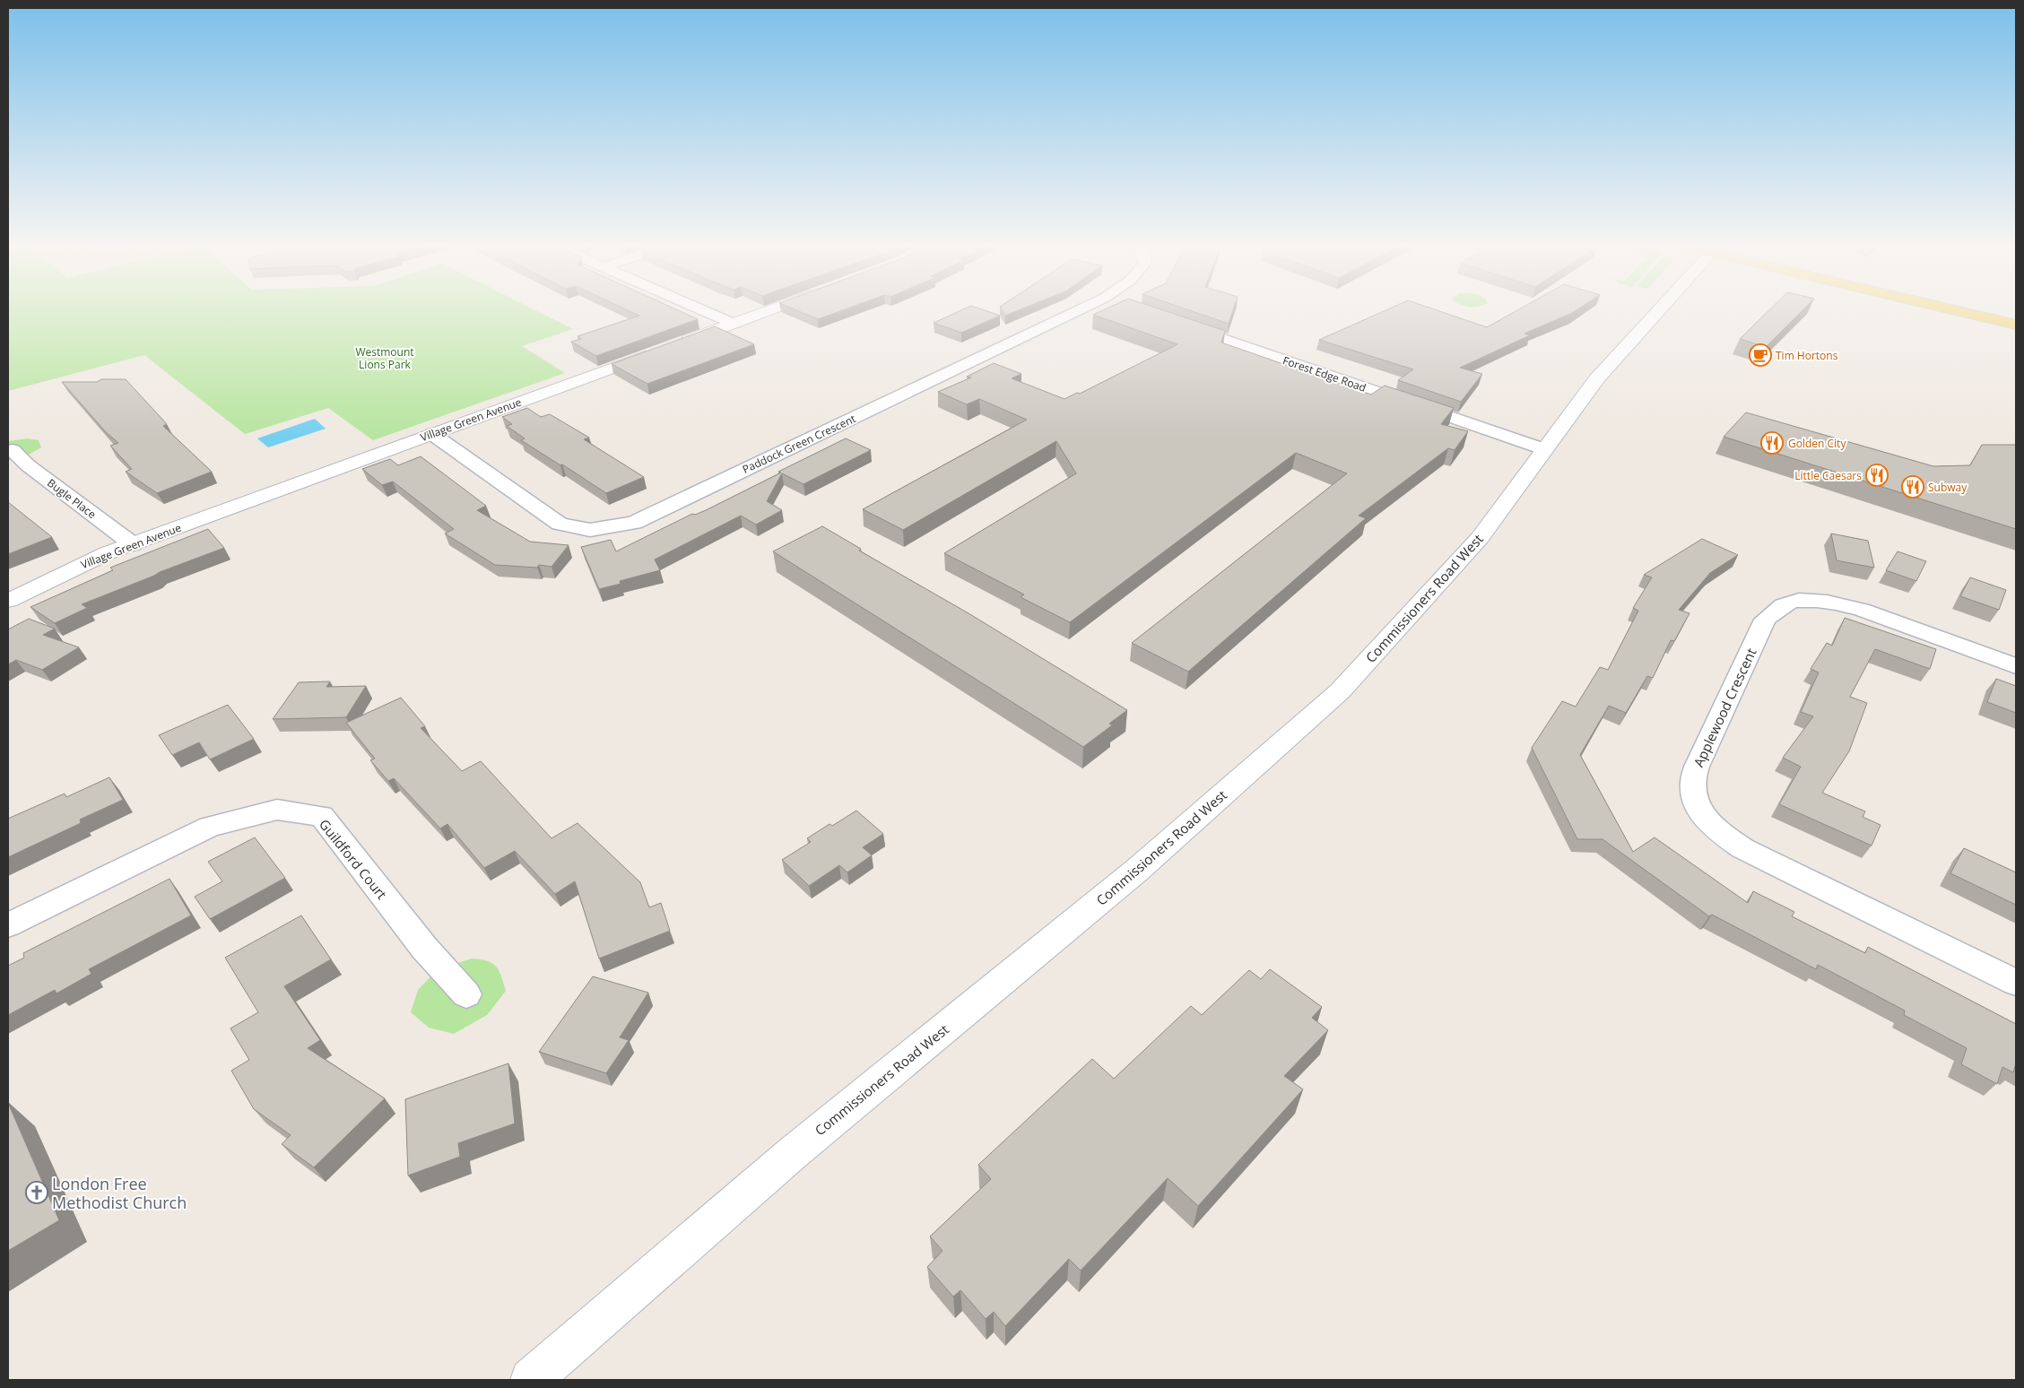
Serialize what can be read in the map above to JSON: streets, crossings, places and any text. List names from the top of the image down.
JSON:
{
  "streets": {
    "main road": ["Village Green Avenue", "Commissioners Road West"],
    "street": [
      "Forest Edge Road",
      "Paddock Green Crescent",
      "Bugle Place",
      "Applewood Crescent",
      "Guildford Court"
    ]
  },
  "crossings": [
    ["Forest Edge Road", "Commissioners Road West"],
    ["Village Green Avenue", "Paddock Green Crescent"],
    ["Village Green Avenue", "Bugle Place"]
  ],
  "parks": ["Westmount Lions Park"],
  "places": {
    "cafe": ["Tim Hortons"],
    "restaurant": ["Golden City", "Little Caesars", "Subway"],
    "church": ["London Free Methodist Church"]
  }
}
